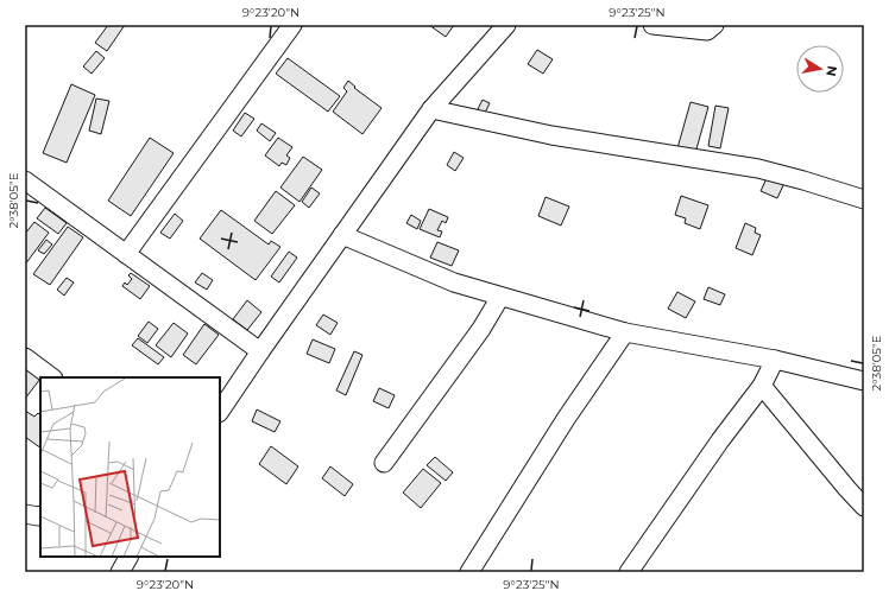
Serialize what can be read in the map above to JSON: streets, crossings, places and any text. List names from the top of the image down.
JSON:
{
  "north": "right",
  "coordinates": ["9°23'20\"N", "9°23'25\"N", "2°38'05\"E"]
}
